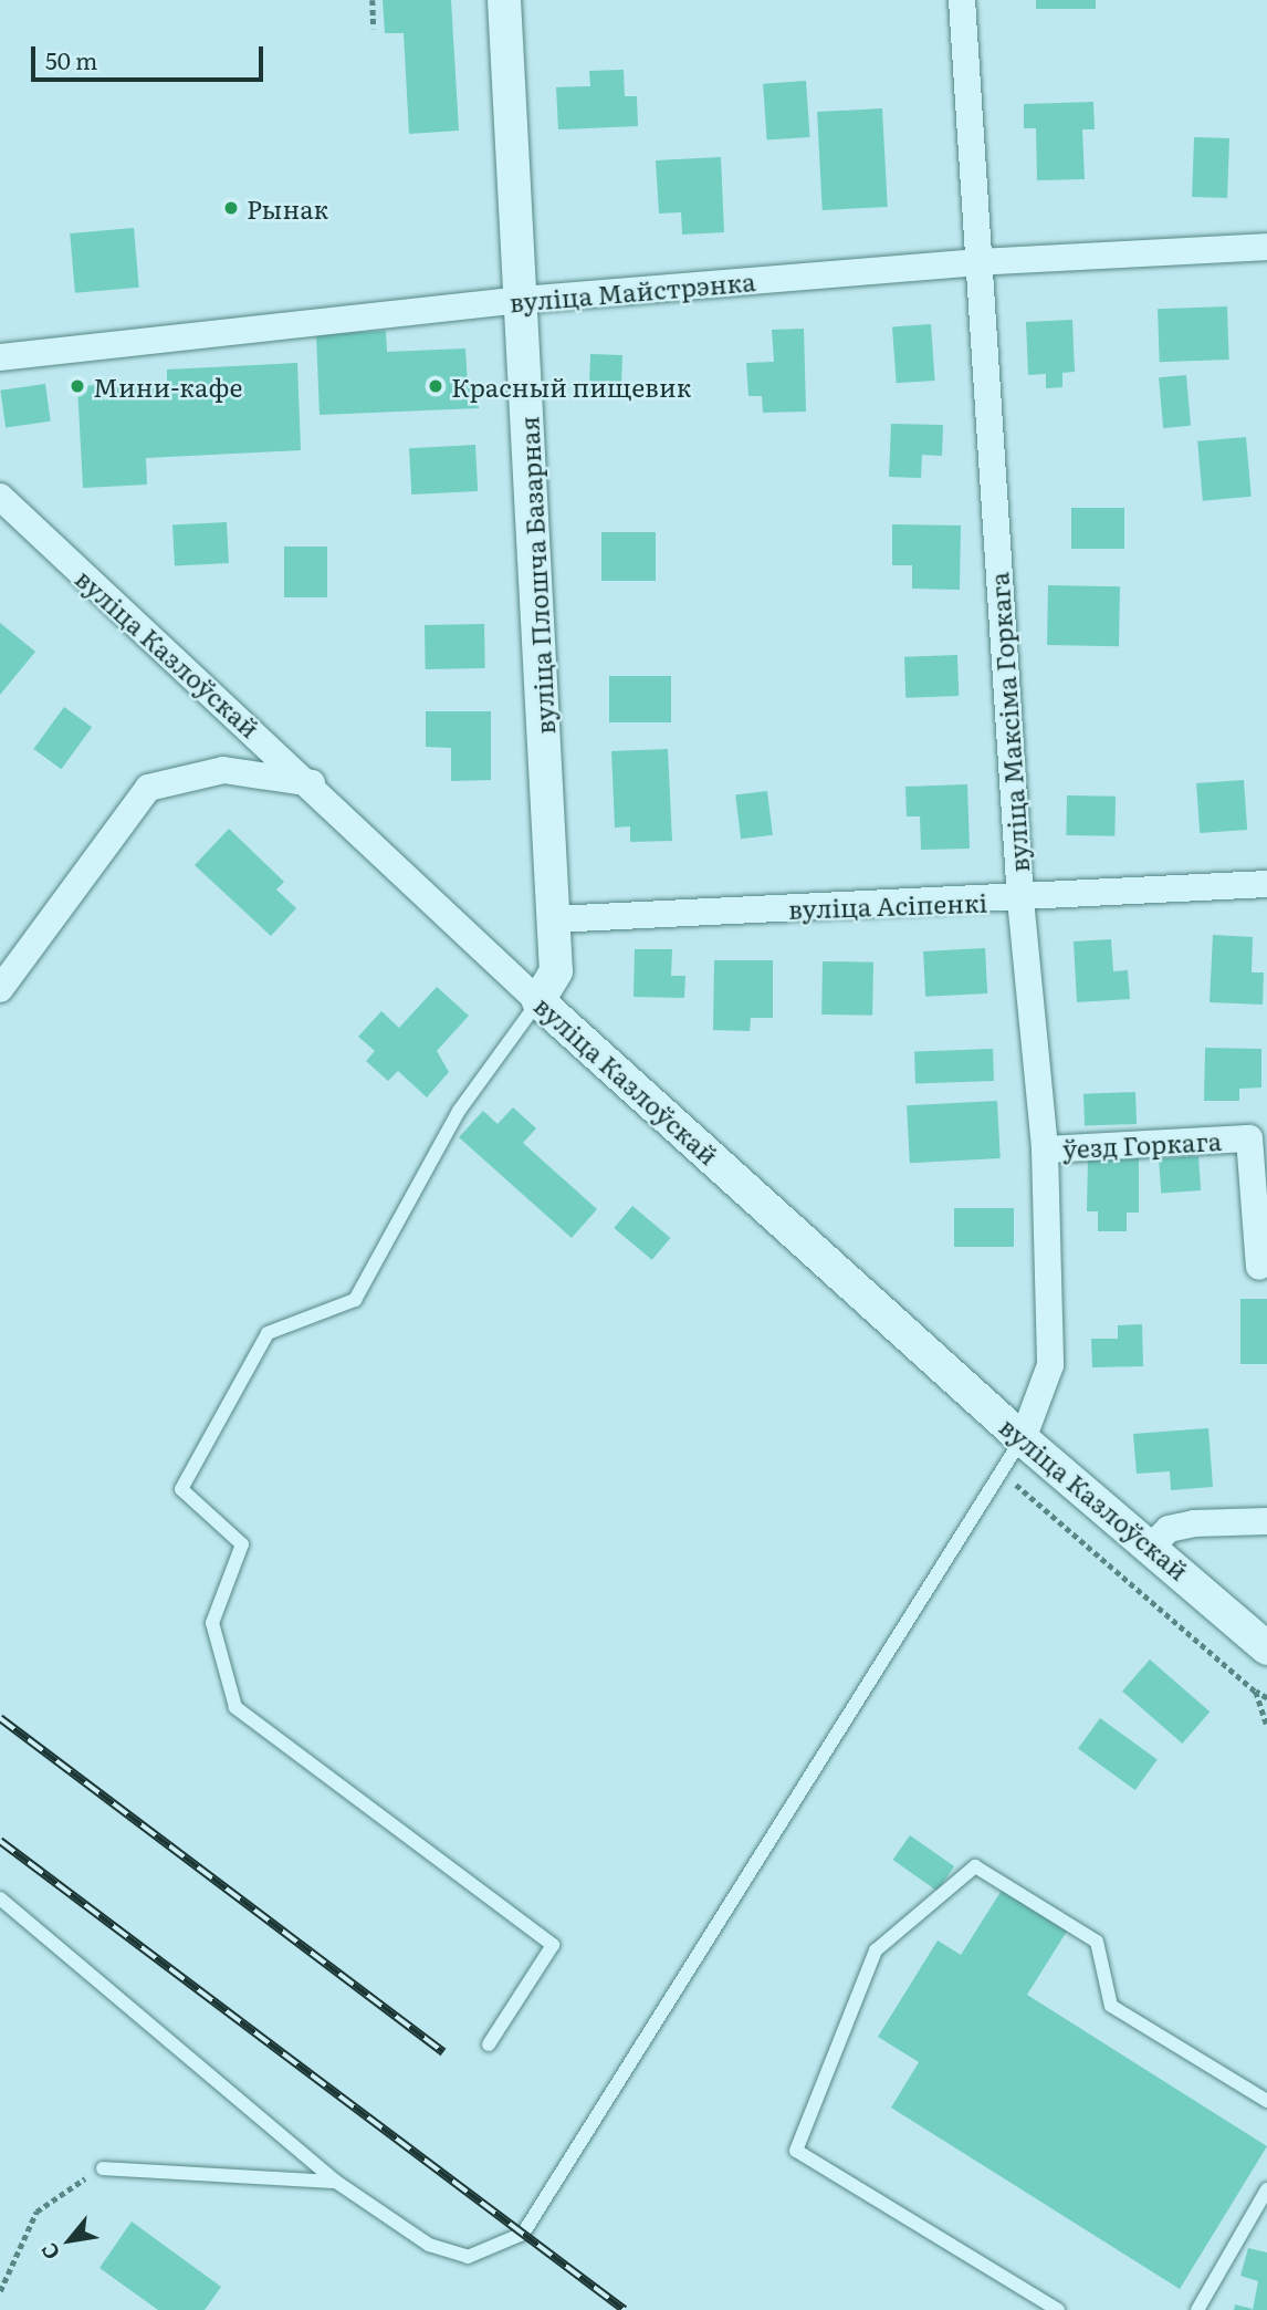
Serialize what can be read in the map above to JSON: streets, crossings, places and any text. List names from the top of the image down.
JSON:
{
  "streets": {
    "street": [
      "вуліца Майстрэнка",
      "вуліца Плошча Базарная",
      "вуліца Казлоўскай",
      "вуліца Максіма Горкага",
      "вуліца Асіпенкі",
      "ўезд Горкага"
    ]
  },
  "crossings": [
    ["вуліца Майстрэнка", "вуліца Плошча Базарная"],
    ["вуліца Майстрэнка", "вуліца Максіма Горкага"],
    ["вуліца Плошча Базарная", "вуліца Казлоўскай"],
    ["вуліца Плошча Базарная", "вуліца Асіпенкі"],
    ["вуліца Казлоўскай", "вуліца Максіма Горкага"],
    ["вуліца Максіма Горкага", "вуліца Асіпенкі"],
    ["вуліца Максіма Горкага", "ўезд Горкага"]
  ],
  "places": ["Рынак", "Мини-кафе", "Красный пищевик"],
  "scale_bar": "50 m",
  "north": "bottom left"
}
